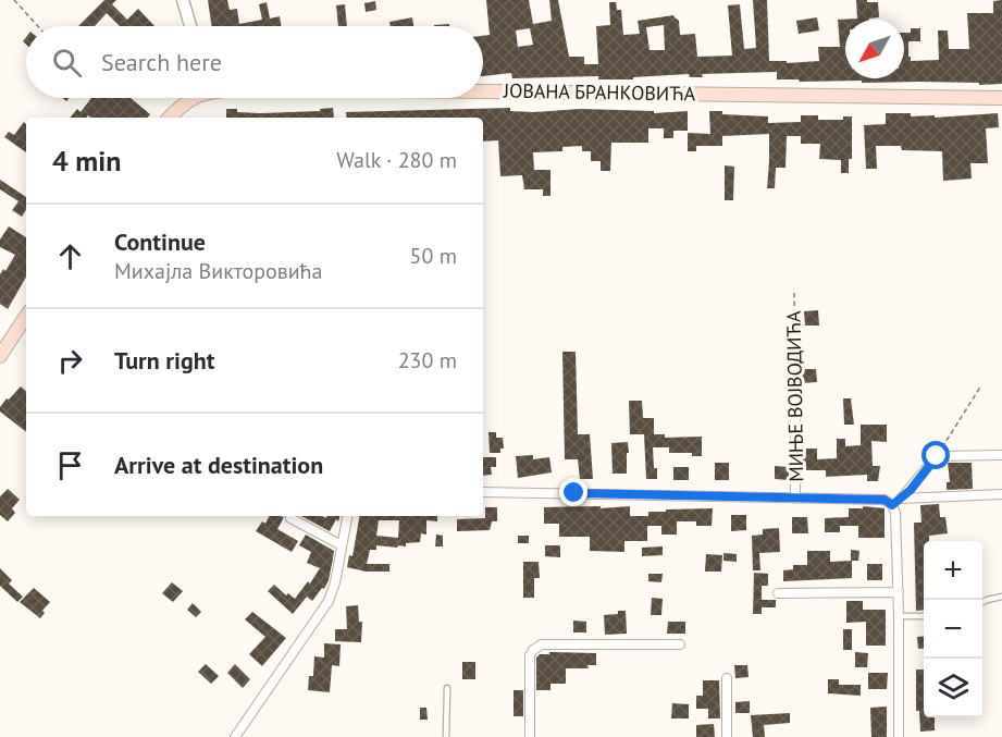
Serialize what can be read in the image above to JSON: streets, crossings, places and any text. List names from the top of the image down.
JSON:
{
  "streets": {
    "main road": ["ЈОВАНА БРАНКОВИЋА"],
    "street": ["МИЊЕ ВОЈВОДИЋА"]
  },
  "north": "bottom left",
  "page": {
    "search": "Search here",
    "heading": ["4 min", "Walk · 280 m"],
    "list": [
      ["Continue", "Михајла Викторовића", "50 m"],
      ["Turn right", "230 m"],
      "Arrive at destination"
    ],
    "map_buttons": ["+", "−"]
  }
}
